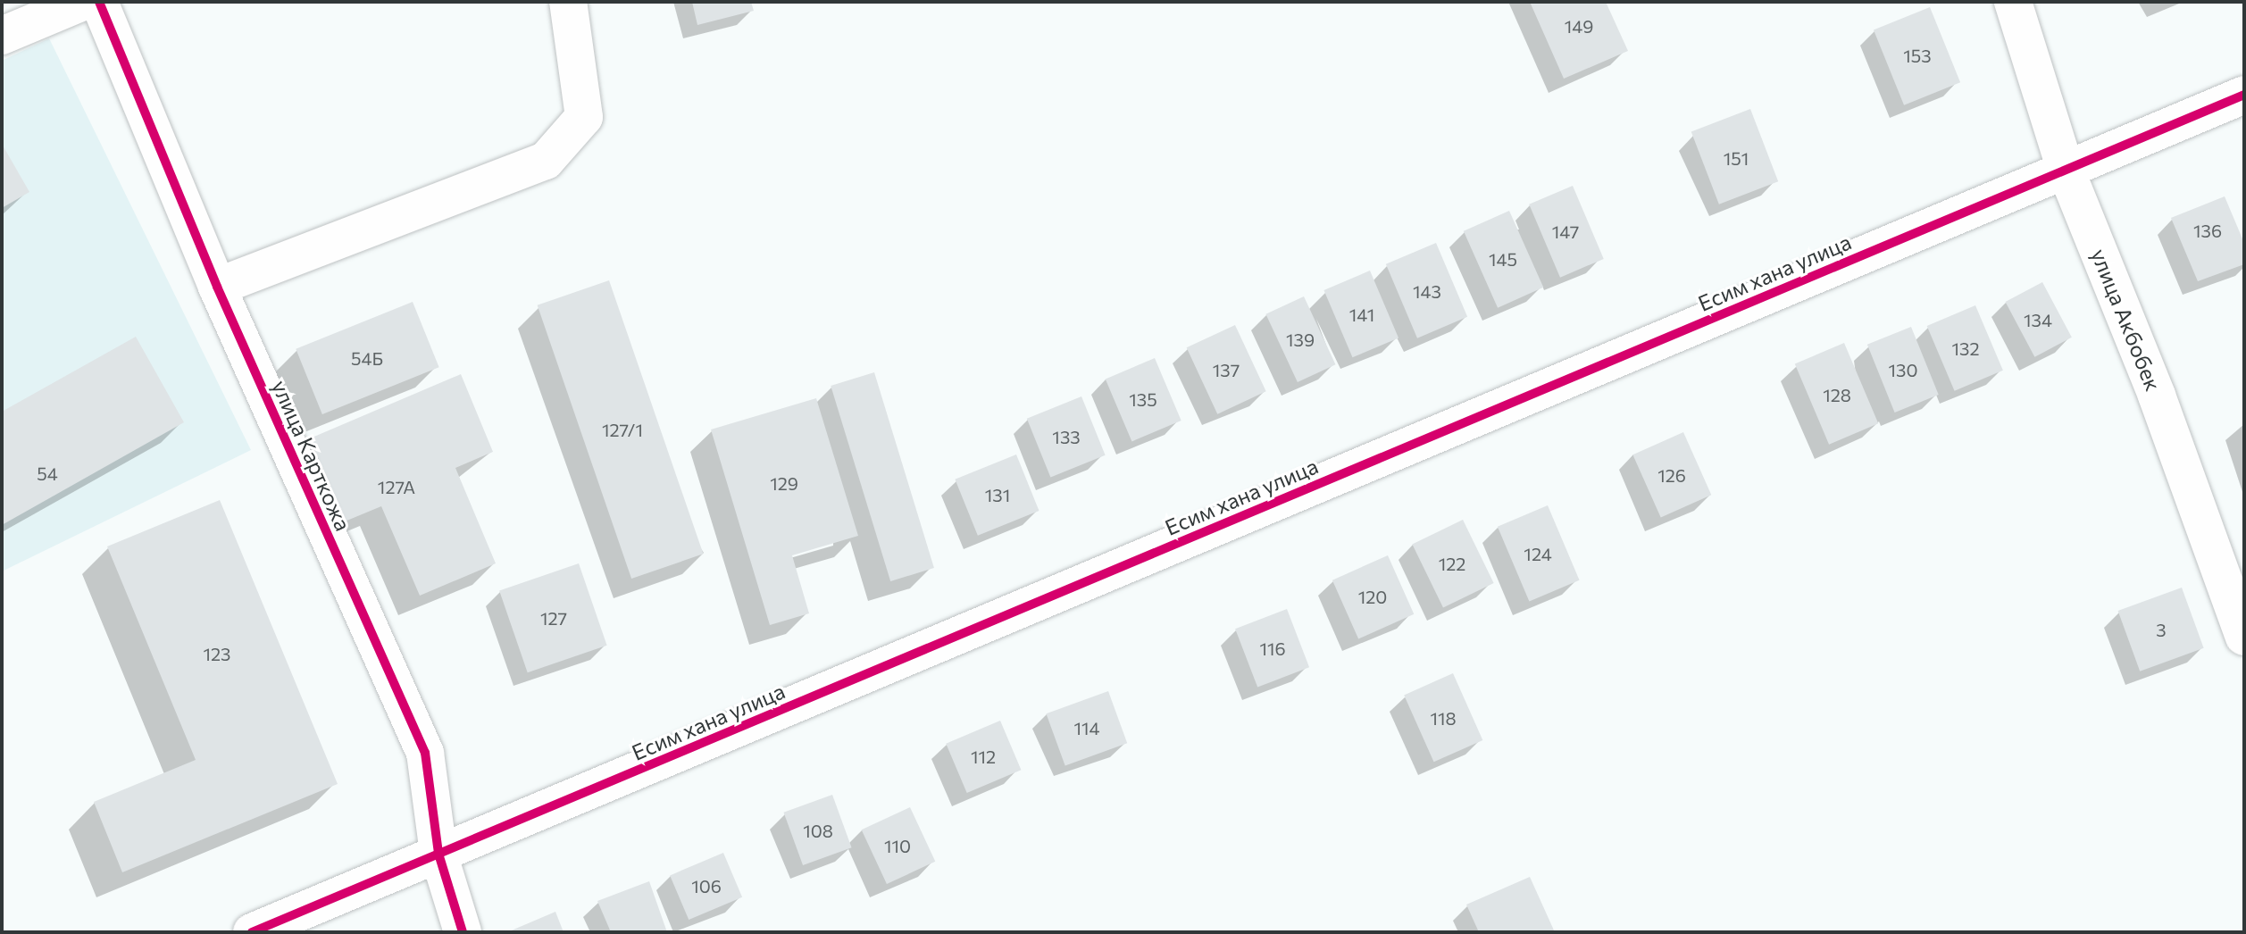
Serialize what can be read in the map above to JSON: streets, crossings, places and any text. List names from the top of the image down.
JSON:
{
  "streets": {
    "street": ["Есим хана улица", "улица Акбобек", "улица Карткожа"]
  },
  "crossings": [
    ["Есим хана улица", "улица Акбобек"],
    ["Есим хана улица", "улица Карткожа"]
  ],
  "house_numbers": [
    "149",
    "153",
    "151",
    "136",
    "147",
    "145",
    "143",
    "141",
    "134",
    "139",
    "132",
    "54Б",
    "137",
    "130",
    "128",
    "135",
    "127/1",
    "133",
    "54",
    "126",
    "129",
    "127А",
    "131",
    "124",
    "122",
    "120",
    "127",
    "3",
    "116",
    "123",
    "118",
    "114",
    "112",
    "108",
    "110",
    "106"
  ]
}
